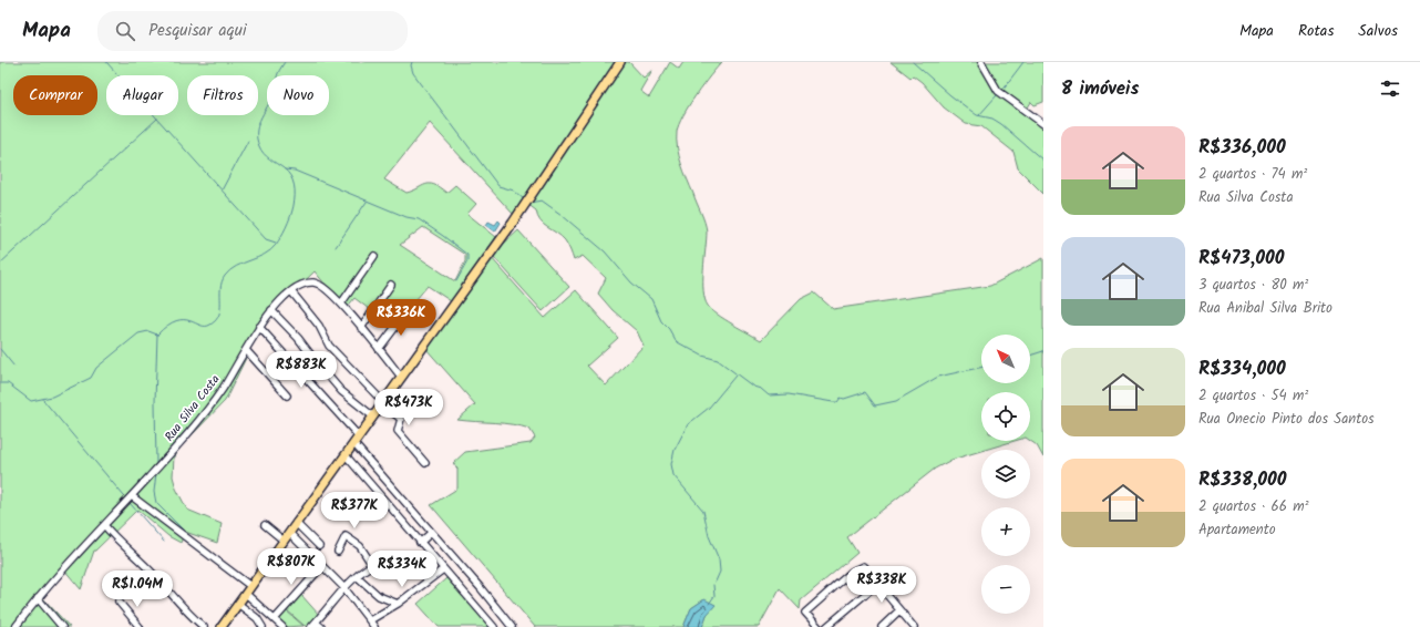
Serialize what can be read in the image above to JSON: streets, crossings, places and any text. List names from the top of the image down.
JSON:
{
  "streets": {
    "street": ["Rua Silva Costa"]
  },
  "north": "top left",
  "page": {
    "header": "Mapa",
    "search": "Pesquisar aqui",
    "nav": ["Mapa", "Rotas", "Salvos"],
    "heading": "8 imóveis",
    "chip": [
      "Comprar",
      "Alugar",
      "Filtros",
      "Novo"
    ],
    "list": [
      {
        "name": "R$336,000",
        "note": "2 quartos · 74 m² · Rua Silva Costa"
      },
      {
        "name": "R$473,000",
        "note": "3 quartos · 80 m² · Rua Anibal Silva Brito"
      },
      {
        "name": "R$334,000",
        "note": "2 quartos · 54 m² · Rua Onecio Pinto dos Santos"
      },
      {
        "name": "R$338,000",
        "note": "2 quartos · 66 m² · Apartamento"
      }
    ],
    "price": [
      "R$336K",
      "R$883K",
      "R$473K",
      "R$377K",
      "R$807K",
      "R$334K",
      "R$338K",
      "R$1.04M"
    ],
    "map_buttons": ["+", "−"]
  }
}
